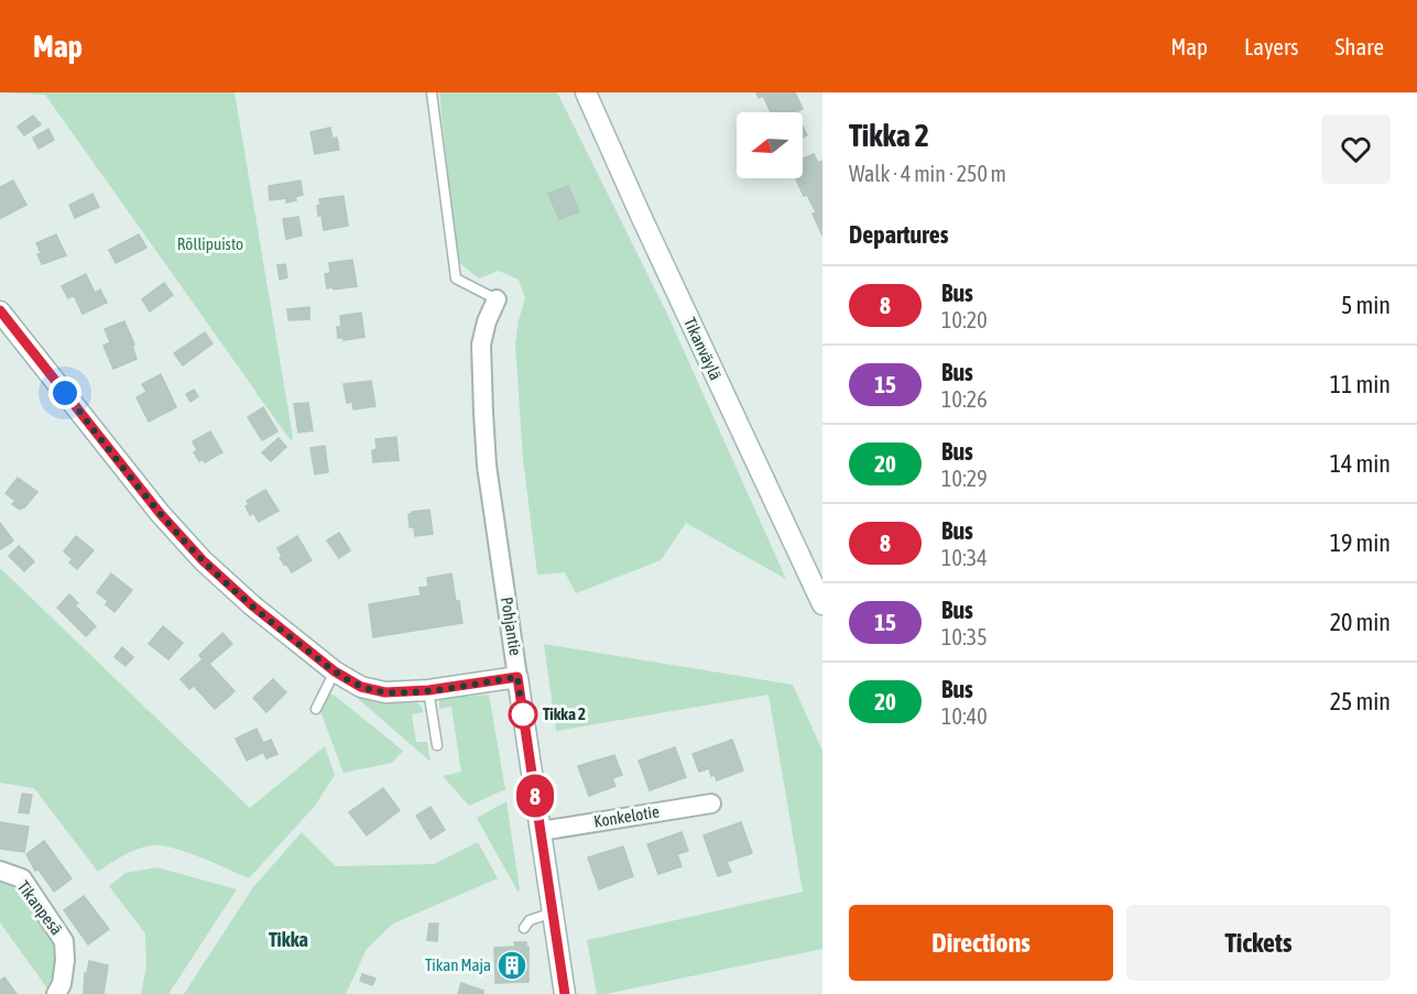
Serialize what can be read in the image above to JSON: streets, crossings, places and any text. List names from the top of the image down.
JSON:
{
  "streets": {
    "street": [
      "Tikanväylä",
      "Pohjantie",
      "Konkelotie",
      "Tikanpesä"
    ]
  },
  "crossings": [
    ["Pohjantie", "Konkelotie"]
  ],
  "districts": ["Tikka"],
  "parks": ["Röllipuisto"],
  "places": {
    "other": ["Tikka 2"],
    "building": ["Tikan Maja"]
  },
  "lines": ["bus line 8"],
  "north": "left",
  "page": {
    "header": "Map",
    "nav": ["Map", "Layers", "Share"],
    "on_map": "8",
    "heading": [
      ["Tikka 2", "Walk · 4 min · 250 m"],
      "Departures"
    ],
    "list": [
      {
        "mark": "8",
        "name": "Bus",
        "note": "10:20",
        "value": "5 min"
      },
      {
        "mark": "15",
        "name": "Bus",
        "note": "10:26",
        "value": "11 min"
      },
      {
        "mark": "20",
        "name": "Bus",
        "note": "10:29",
        "value": "14 min"
      },
      {
        "mark": "8",
        "name": "Bus",
        "note": "10:34",
        "value": "19 min"
      },
      {
        "mark": "15",
        "name": "Bus",
        "note": "10:35",
        "value": "20 min"
      },
      {
        "mark": "20",
        "name": "Bus",
        "note": "10:40",
        "value": "25 min"
      }
    ],
    "buttons": ["Directions", "Tickets"]
  }
}
